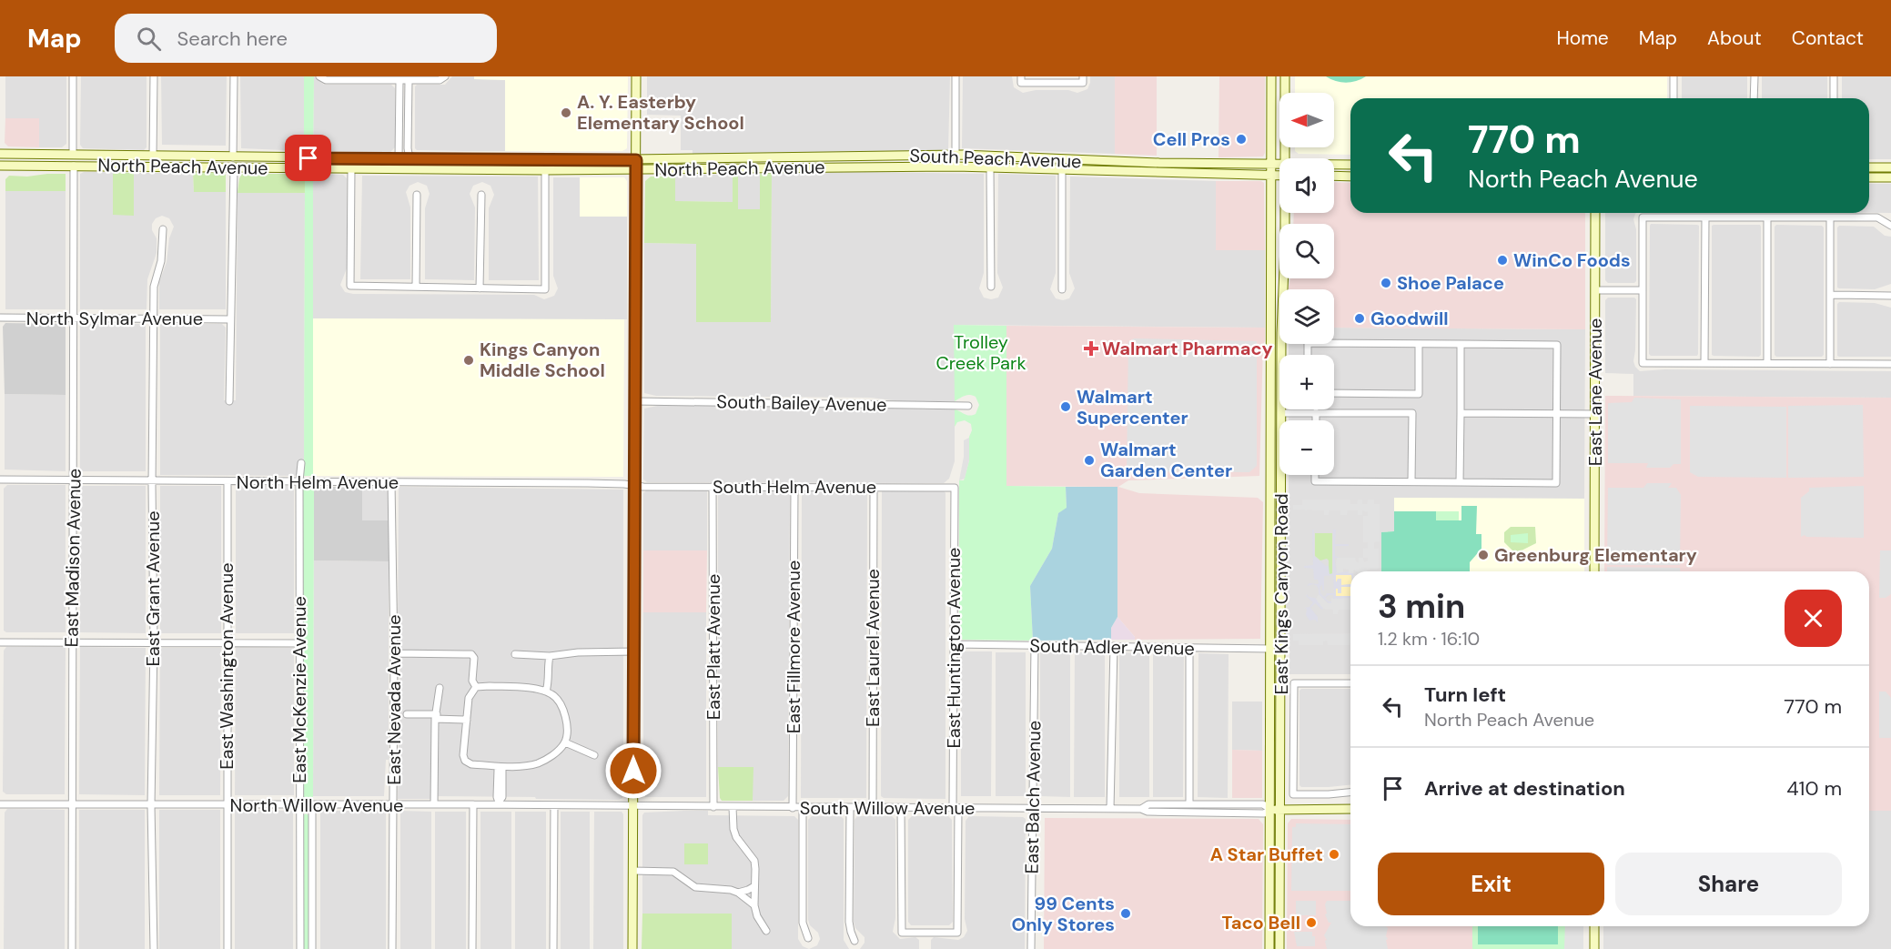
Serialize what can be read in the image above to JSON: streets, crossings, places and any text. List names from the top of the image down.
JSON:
{
  "streets": {
    "main road": [
      "South Peach Avenue",
      "North Peach Avenue",
      "East Lane Avenue",
      "East Kings Canyon Road",
      "South Willow Avenue"
    ],
    "street": [
      "North Sylmar Avenue",
      "South Bailey Avenue",
      "North Helm Avenue",
      "South Helm Avenue",
      "East Madison Avenue",
      "East Grant Avenue",
      "East Platt Avenue",
      "East Fillmore Avenue",
      "South Adler Avenue",
      "East Laurel Avenue",
      "East Huntington Avenue",
      "East Washington Avenue",
      "East McKenzie Avenue",
      "East Nevada Avenue",
      "East Balch Avenue",
      "North Willow Avenue"
    ]
  },
  "crossings": [
    ["South Peach Avenue", "North Peach Avenue"],
    ["South Peach Avenue", "East Kings Canyon Road"],
    ["North Peach Avenue", "East Madison Avenue"],
    ["North Sylmar Avenue", "East Madison Avenue"],
    ["North Sylmar Avenue", "East Grant Avenue"],
    ["North Helm Avenue", "South Helm Avenue"],
    ["North Helm Avenue", "East Madison Avenue"],
    ["North Helm Avenue", "East Grant Avenue"],
    ["North Helm Avenue", "East Washington Avenue"],
    ["North Helm Avenue", "East McKenzie Avenue"],
    ["North Helm Avenue", "East Nevada Avenue"],
    ["South Helm Avenue", "East Platt Avenue"],
    ["South Helm Avenue", "East Fillmore Avenue"],
    ["South Helm Avenue", "East Laurel Avenue"],
    ["South Helm Avenue", "East Huntington Avenue"],
    ["East Madison Avenue", "North Willow Avenue"],
    ["East Grant Avenue", "North Willow Avenue"],
    ["East Kings Canyon Road", "South Adler Avenue"],
    ["East Kings Canyon Road", "South Willow Avenue"],
    ["East Platt Avenue", "South Willow Avenue"],
    ["East Fillmore Avenue", "South Willow Avenue"],
    ["South Adler Avenue", "East Huntington Avenue"],
    ["South Adler Avenue", "East Balch Avenue"],
    ["East Laurel Avenue", "South Willow Avenue"],
    ["East Huntington Avenue", "South Willow Avenue"],
    ["East Washington Avenue", "North Willow Avenue"],
    ["East McKenzie Avenue", "North Willow Avenue"],
    ["East Nevada Avenue", "North Willow Avenue"],
    ["East Balch Avenue", "South Willow Avenue"],
    ["North Willow Avenue", "South Willow Avenue"]
  ],
  "parks": ["Trolley Creek Park"],
  "places": {
    "other": [
      "A. Y. Easterby Elementary School",
      "Cell Pros",
      "WinCo Foods",
      "Shoe Palace",
      "Goodwill",
      "Kings Canyon Middle School",
      "Walmart Supercenter",
      "Walmart Garden Center",
      "Greenburg Elementary",
      "A Star Buffet",
      "99 Cents Only Stores",
      "Taco Bell"
    ],
    "health": ["Walmart Pharmacy"]
  },
  "north": "left",
  "page": {
    "header": "Map",
    "search": "Search here",
    "nav": [
      "Home",
      "Map",
      "About",
      "Contact"
    ],
    "map_buttons": ["+", "−"],
    "turn": ["770 m", "North Peach Avenue"],
    "heading": ["3 min", "1.2 km · 16:10"],
    "list": [
      {
        "name": "Turn left",
        "note": "North Peach Avenue",
        "value": "770 m"
      },
      {
        "name": "Arrive at destination",
        "value": "410 m"
      }
    ],
    "buttons": ["Exit", "Share"]
  }
}
